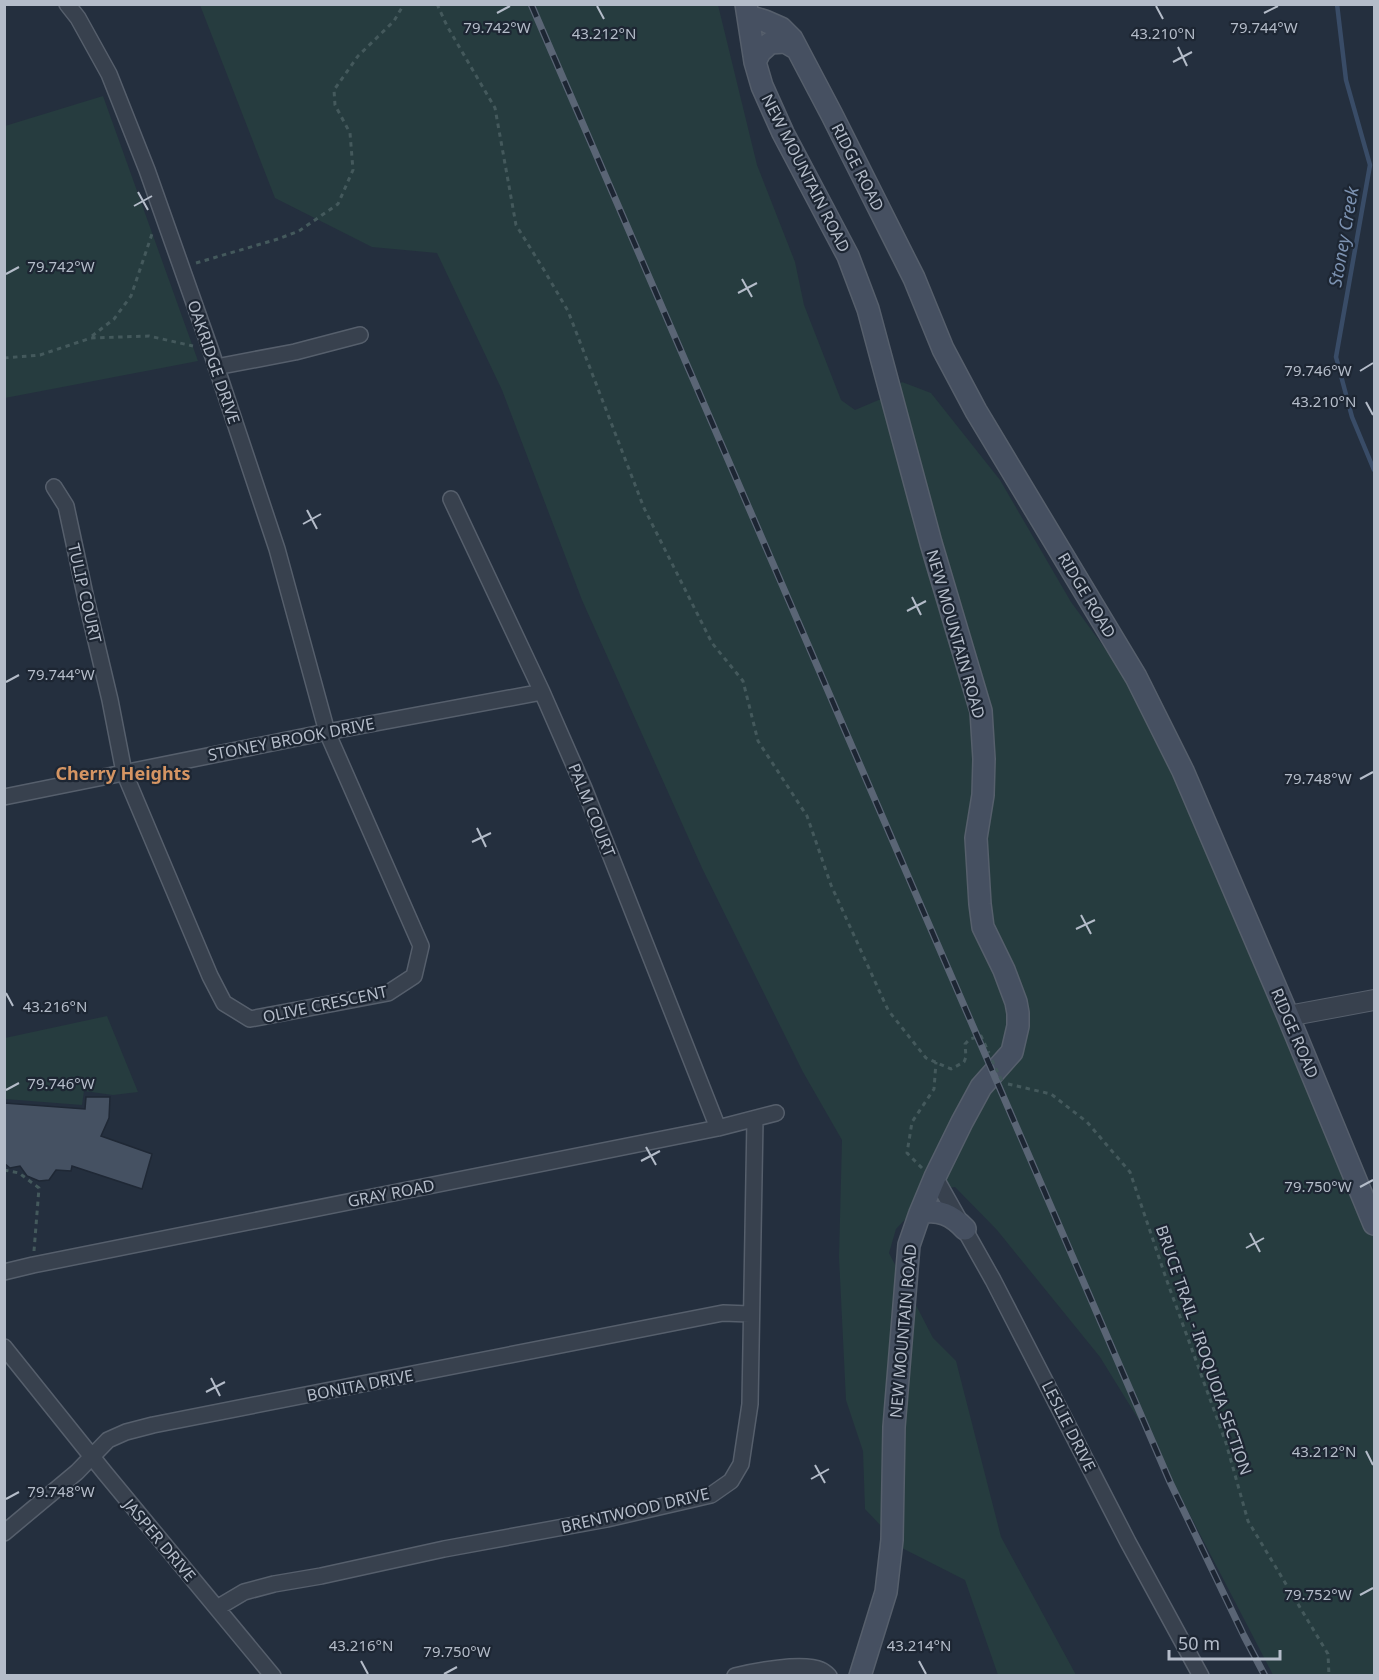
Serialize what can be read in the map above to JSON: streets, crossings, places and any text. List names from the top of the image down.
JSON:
{
  "streets": {
    "main road": ["RIDGE ROAD", "NEW MOUNTAIN ROAD"],
    "street": [
      "OAKRIDGE DRIVE",
      "TULIP COURT",
      "STONEY BROOK DRIVE",
      "PALM COURT",
      "OLIVE CRESCENT",
      "GRAY ROAD",
      "BONITA DRIVE",
      "LESLIE DRIVE",
      "BRENTWOOD DRIVE",
      "JASPER DRIVE"
    ],
    "path": ["BRUCE TRAIL - IROQUOIA SECTION"]
  },
  "crossings": [
    ["RIDGE ROAD", "NEW MOUNTAIN ROAD"],
    ["NEW MOUNTAIN ROAD", "LESLIE DRIVE"],
    ["OAKRIDGE DRIVE", "STONEY BROOK DRIVE"],
    ["OAKRIDGE DRIVE", "OLIVE CRESCENT"],
    ["TULIP COURT", "STONEY BROOK DRIVE"],
    ["TULIP COURT", "OLIVE CRESCENT"],
    ["STONEY BROOK DRIVE", "PALM COURT"],
    ["STONEY BROOK DRIVE", "OLIVE CRESCENT"],
    ["PALM COURT", "GRAY ROAD"],
    ["GRAY ROAD", "BRENTWOOD DRIVE"],
    ["BONITA DRIVE", "BRENTWOOD DRIVE"],
    ["BONITA DRIVE", "JASPER DRIVE"],
    ["BRENTWOOD DRIVE", "JASPER DRIVE"]
  ],
  "districts": ["Cherry Heights"],
  "water": ["Stoney Creek"],
  "scale_bar": "50 m",
  "coordinates": [
    "79.742°W",
    "79.744°W",
    "43.212°N",
    "43.210°N",
    "79.746°W",
    "79.748°W",
    "43.216°N",
    "79.750°W",
    "79.752°W",
    "43.214°N"
  ]
}
